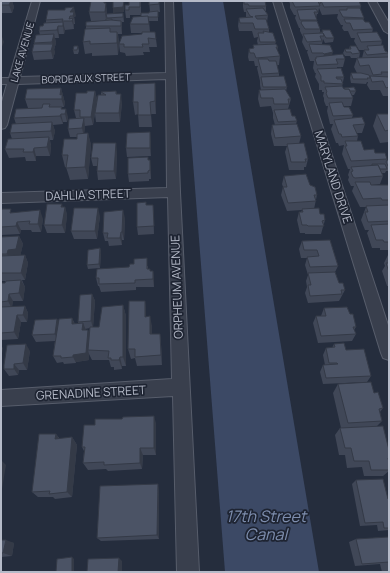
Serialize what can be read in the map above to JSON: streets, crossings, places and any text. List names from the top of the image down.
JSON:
{
  "streets": {
    "street": [
      "LAKE AVENUE",
      "BORDEAUX STREET",
      "MARYLAND DRIVE",
      "DAHLIA STREET",
      "ORPHEUM AVENUE",
      "GRENADINE STREET"
    ]
  },
  "crossings": [
    ["LAKE AVENUE", "BORDEAUX STREET"],
    ["BORDEAUX STREET", "ORPHEUM AVENUE"],
    ["DAHLIA STREET", "ORPHEUM AVENUE"],
    ["ORPHEUM AVENUE", "GRENADINE STREET"]
  ],
  "water": ["17th Street Canal"]
}
